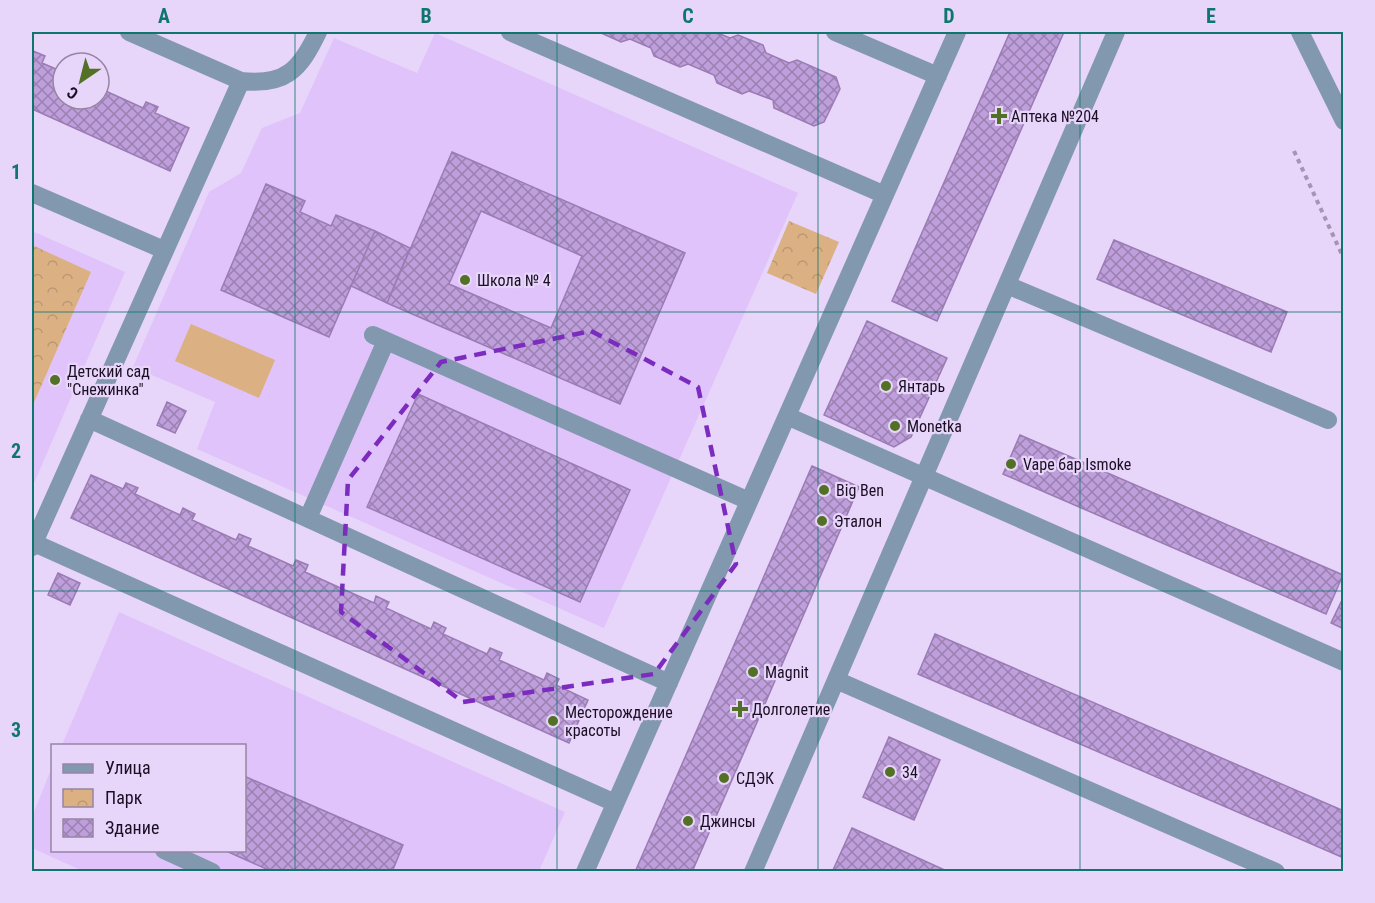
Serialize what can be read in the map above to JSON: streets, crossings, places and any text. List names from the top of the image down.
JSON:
{
  "places": {
    "health": ["Аптека №204", "Долголетие"],
    "other": [
      "Школа № 4",
      "Детский сад \"Снежинка\"",
      "Янтарь",
      "Monetka",
      "Vape бар Ismoke",
      "Big Ben",
      "Эталон",
      "Magnit",
      "Месторождение красоты",
      "34",
      "СДЭК",
      "Джинсы"
    ]
  },
  "legend": ["Улица", "Парк", "Здание"],
  "north": "bottom left",
  "grid": {
    "columns": [
      "A",
      "B",
      "C",
      "D",
      "E"
    ],
    "rows": ["1", "2", "3"]
  }
}
